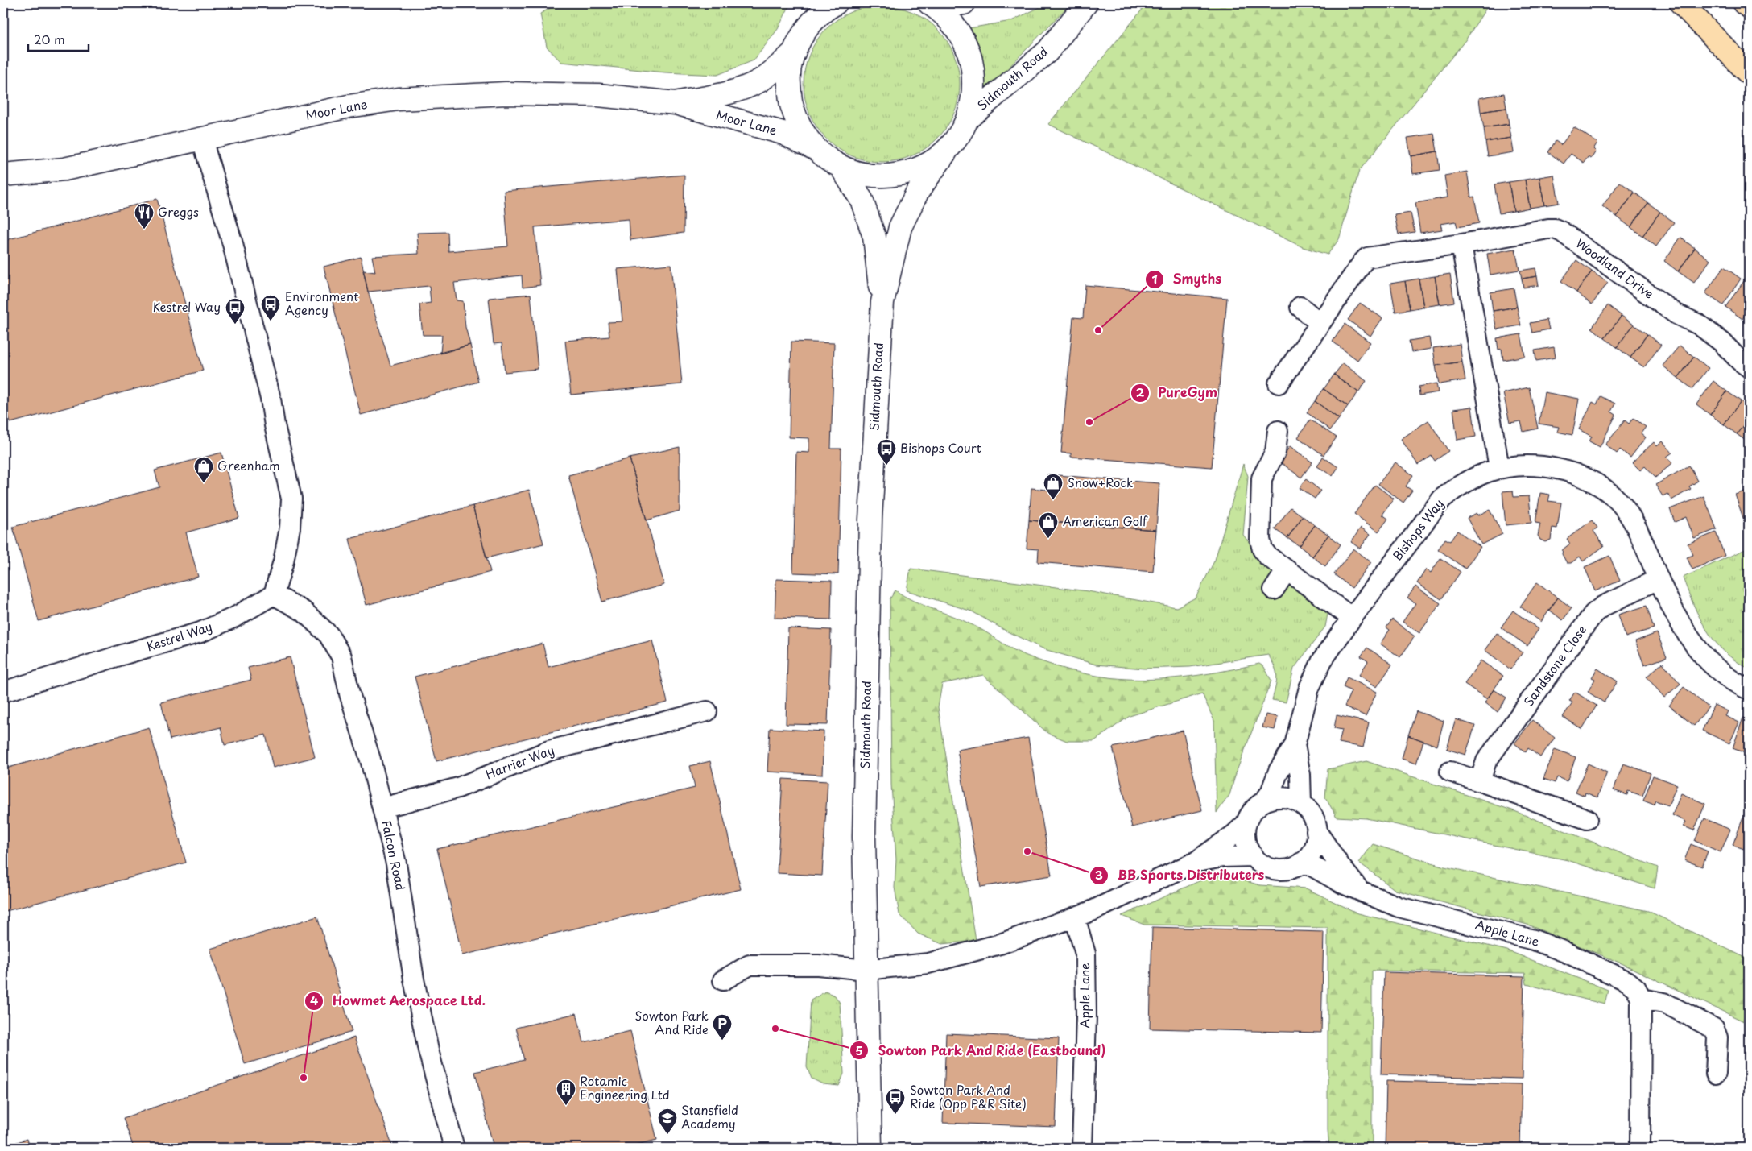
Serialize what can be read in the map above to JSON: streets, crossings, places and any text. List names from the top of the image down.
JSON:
{
  "streets": {
    "main road": ["Sidmouth Road", "Moor Lane"],
    "street": [
      "Woodland Drive",
      "Bishops Way",
      "Kestrel Way",
      "Sandstone Close",
      "Harrier Way",
      "Falcon Road",
      "Apple Lane"
    ]
  },
  "crossings": [
    ["Bishops Way", "Sandstone Close"],
    ["Bishops Way", "Apple Lane"],
    ["Kestrel Way", "Falcon Road"],
    ["Harrier Way", "Falcon Road"]
  ],
  "places": {
    "restaurant": ["Greggs"],
    "bus stop": [
      "Environment Agency",
      "Kestrel Way",
      "Bishops Court",
      "Sowton Park And Ride (Opp P&R Site)"
    ],
    "other": [
      "Smyths",
      "PureGym",
      "BB Sports Distributers",
      "Sowton Park And Ride (Eastbound)",
      "Howmet Aerospace Ltd."
    ],
    "shop": ["Greenham", "Snow+Rock", "American Golf"],
    "parking": ["Sowton Park And Ride"],
    "building": ["Rotamic Engineering Ltd"],
    "school or university": ["Stansfield Academy"]
  },
  "scale_bar": "20 m"
}
